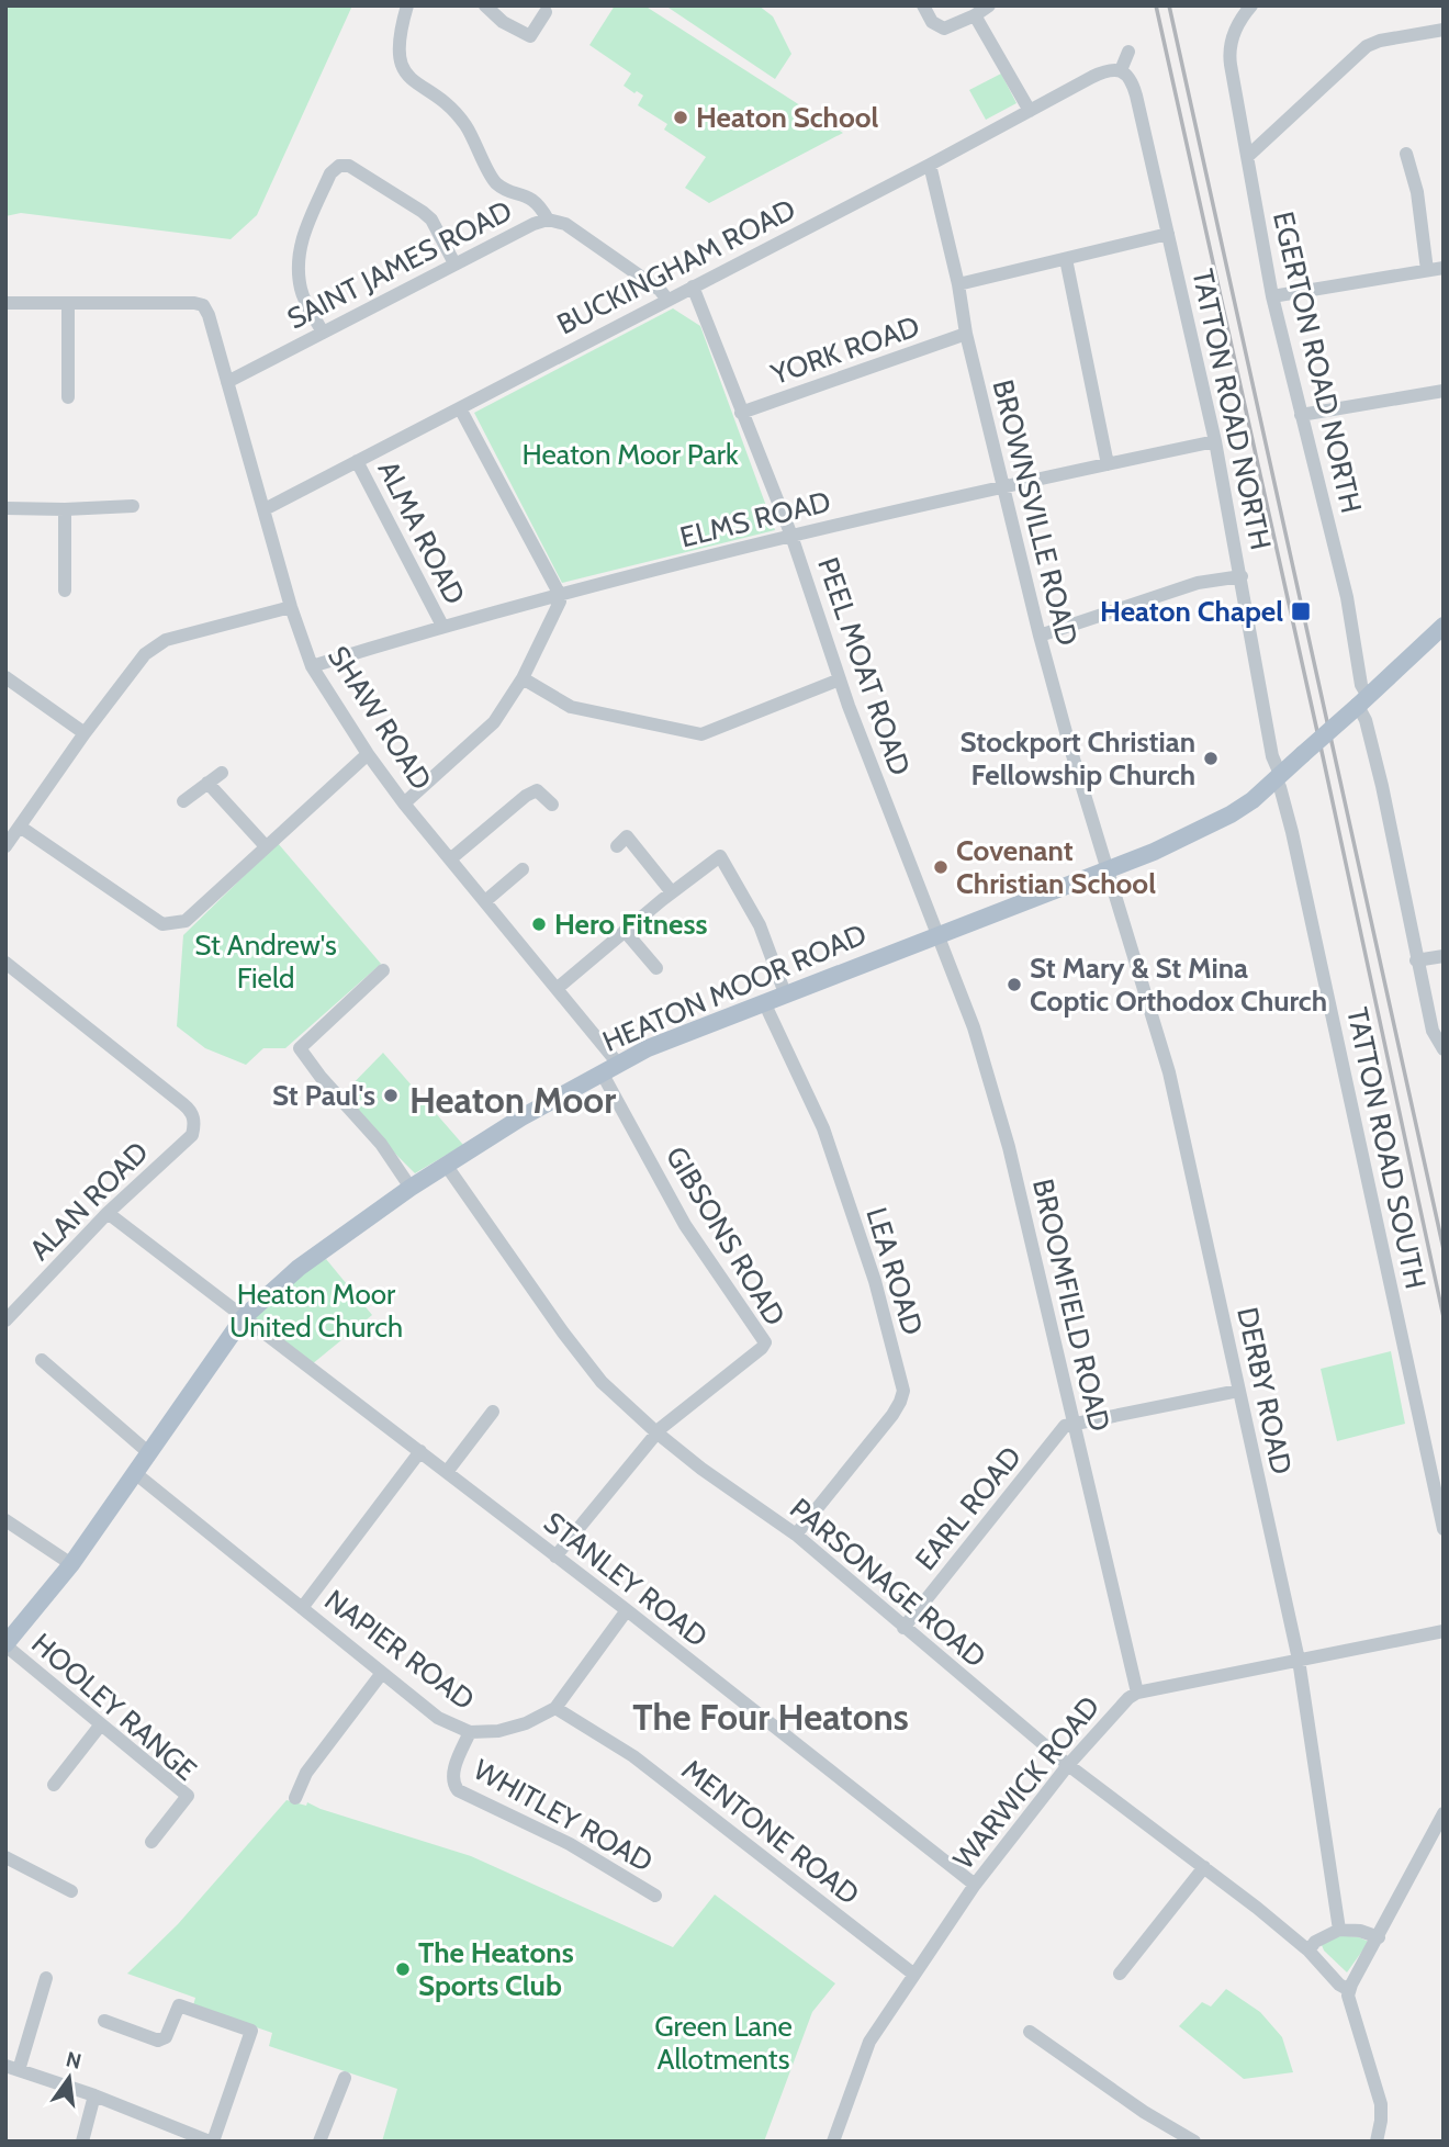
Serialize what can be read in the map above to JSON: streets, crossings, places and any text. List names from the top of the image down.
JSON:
{
  "streets": {
    "main road": ["HEATON MOOR ROAD"],
    "street": [
      "SAINT JAMES ROAD",
      "BUCKINGHAM ROAD",
      "YORK ROAD",
      "EGERTON ROAD NORTH",
      "TATTON ROAD NORTH",
      "BROWNSVILLE ROAD",
      "ELMS ROAD",
      "ALMA ROAD",
      "PEEL MOAT ROAD",
      "SHAW ROAD",
      "TATTON ROAD SOUTH",
      "ALAN ROAD",
      "GIBSONS ROAD",
      "LEA ROAD",
      "BROOMFIELD ROAD",
      "DERBY ROAD",
      "EARL ROAD",
      "STANLEY ROAD",
      "PARSONAGE ROAD",
      "NAPIER ROAD",
      "HOOLEY RANGE",
      "WARWICK ROAD",
      "WHITLEY ROAD",
      "MENTONE ROAD"
    ]
  },
  "crossings": [
    ["SAINT JAMES ROAD", "BUCKINGHAM ROAD"],
    ["SAINT JAMES ROAD", "SHAW ROAD"],
    ["BUCKINGHAM ROAD", "TATTON ROAD NORTH"],
    ["BUCKINGHAM ROAD", "BROWNSVILLE ROAD"],
    ["BUCKINGHAM ROAD", "ALMA ROAD"],
    ["BUCKINGHAM ROAD", "PEEL MOAT ROAD"],
    ["BUCKINGHAM ROAD", "SHAW ROAD"],
    ["YORK ROAD", "BROWNSVILLE ROAD"],
    ["YORK ROAD", "PEEL MOAT ROAD"],
    ["EGERTON ROAD NORTH", "HEATON MOOR ROAD"],
    ["TATTON ROAD NORTH", "ELMS ROAD"],
    ["TATTON ROAD NORTH", "HEATON MOOR ROAD"],
    ["TATTON ROAD NORTH", "TATTON ROAD SOUTH"],
    ["BROWNSVILLE ROAD", "ELMS ROAD"],
    ["BROWNSVILLE ROAD", "HEATON MOOR ROAD"],
    ["BROWNSVILLE ROAD", "DERBY ROAD"],
    ["ELMS ROAD", "ALMA ROAD"],
    ["ELMS ROAD", "PEEL MOAT ROAD"],
    ["ELMS ROAD", "SHAW ROAD"],
    ["PEEL MOAT ROAD", "HEATON MOOR ROAD"],
    ["PEEL MOAT ROAD", "BROOMFIELD ROAD"],
    ["SHAW ROAD", "HEATON MOOR ROAD"],
    ["HEATON MOOR ROAD", "TATTON ROAD SOUTH"],
    ["HEATON MOOR ROAD", "GIBSONS ROAD"],
    ["HEATON MOOR ROAD", "LEA ROAD"],
    ["HEATON MOOR ROAD", "BROOMFIELD ROAD"],
    ["HEATON MOOR ROAD", "DERBY ROAD"],
    ["HEATON MOOR ROAD", "STANLEY ROAD"],
    ["HEATON MOOR ROAD", "PARSONAGE ROAD"],
    ["HEATON MOOR ROAD", "NAPIER ROAD"],
    ["HEATON MOOR ROAD", "HOOLEY RANGE"],
    ["ALAN ROAD", "STANLEY ROAD"],
    ["GIBSONS ROAD", "PARSONAGE ROAD"],
    ["LEA ROAD", "PARSONAGE ROAD"],
    ["BROOMFIELD ROAD", "EARL ROAD"],
    ["BROOMFIELD ROAD", "WARWICK ROAD"],
    ["DERBY ROAD", "WARWICK ROAD"],
    ["EARL ROAD", "PARSONAGE ROAD"],
    ["STANLEY ROAD", "NAPIER ROAD"],
    ["STANLEY ROAD", "WARWICK ROAD"],
    ["PARSONAGE ROAD", "WARWICK ROAD"],
    ["NAPIER ROAD", "WHITLEY ROAD"],
    ["NAPIER ROAD", "MENTONE ROAD"],
    ["WARWICK ROAD", "MENTONE ROAD"]
  ],
  "districts": ["Heaton Moor", "The Four Heatons"],
  "parks": [
    "Heaton Moor Park",
    "St Andrew's Field",
    "Heaton Moor United Church",
    "Green Lane Allotments"
  ],
  "places": {
    "other": [
      "Heaton School",
      "Stockport Christian Fellowship Church",
      "Covenant Christian School",
      "Hero Fitness",
      "St Mary & St Mina Coptic Orthodox Church",
      "St Paul's",
      "The Heatons Sports Club"
    ],
    "transit": ["Heaton Chapel"]
  },
  "north": "top"
}
